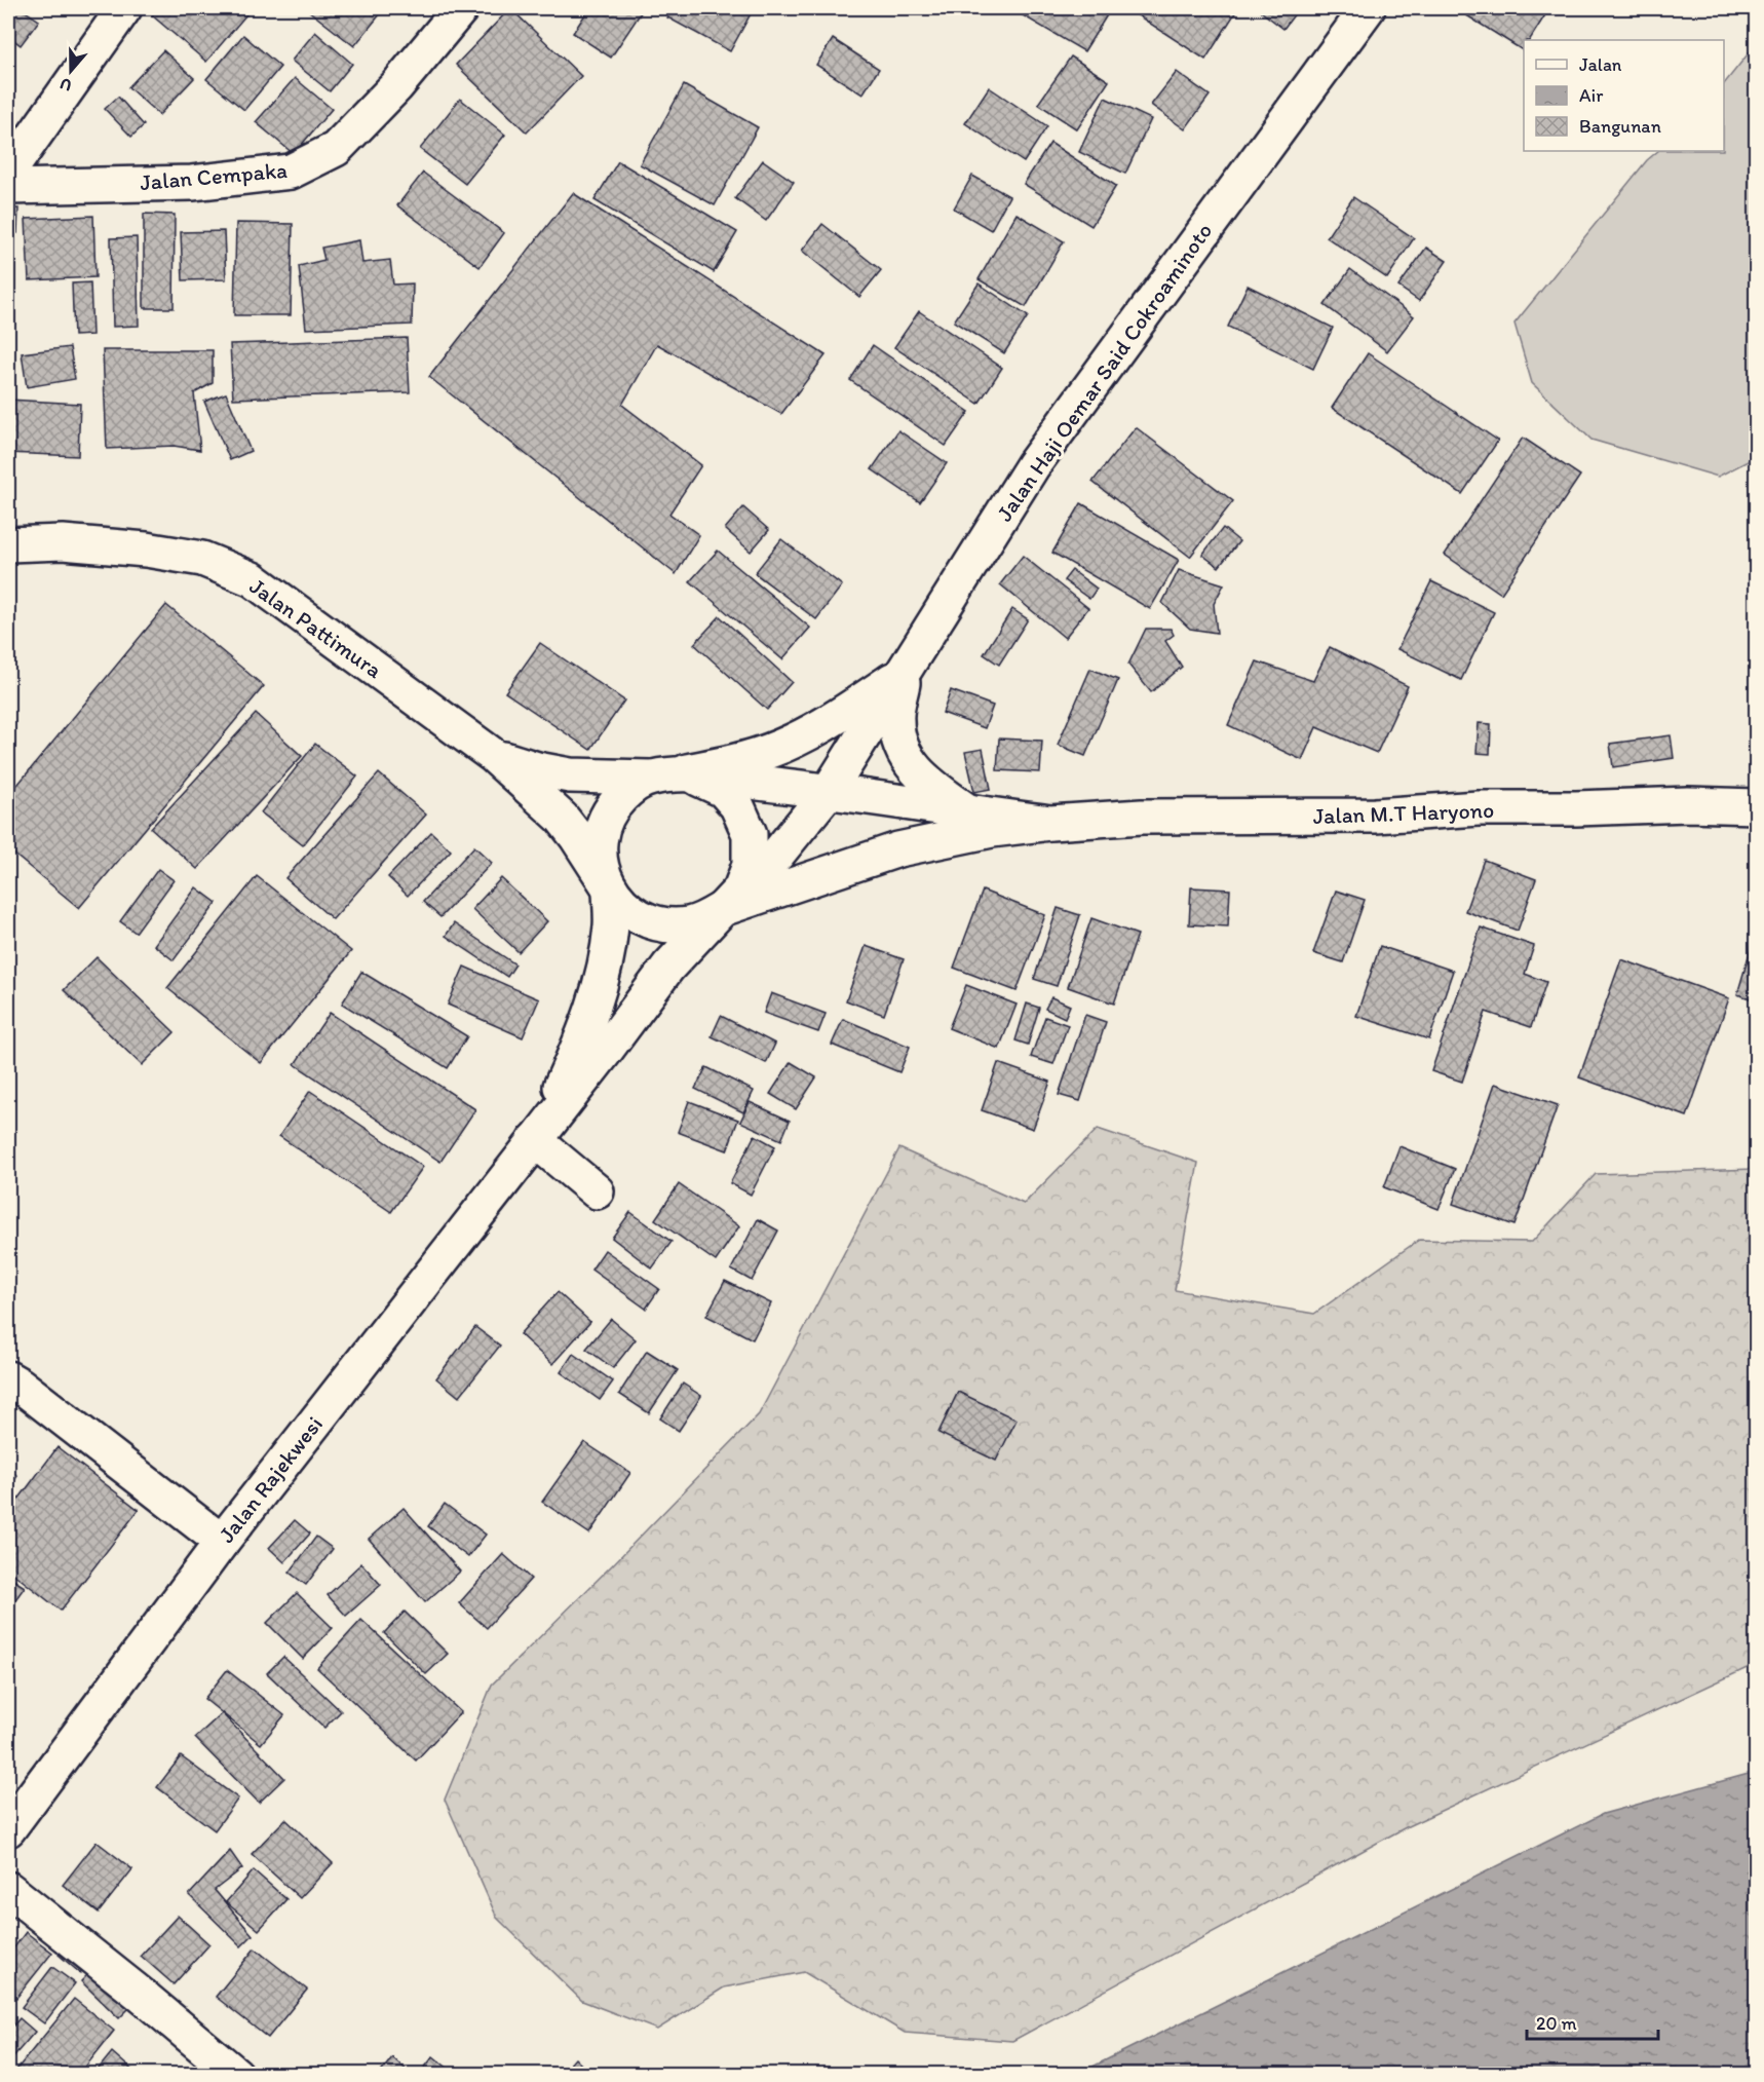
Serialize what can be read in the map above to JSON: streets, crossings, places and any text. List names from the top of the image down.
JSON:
{
  "streets": {
    "main road": [
      "Jalan Cempaka",
      "Jalan Haji Oemar Said Cokroaminoto",
      "Jalan Pattimura",
      "Jalan M.T Haryono",
      "Jalan Rajekwesi"
    ]
  },
  "legend": ["Jalan", "Air", "Bangunan"],
  "scale_bar": "20 m",
  "north": "bottom"
}
